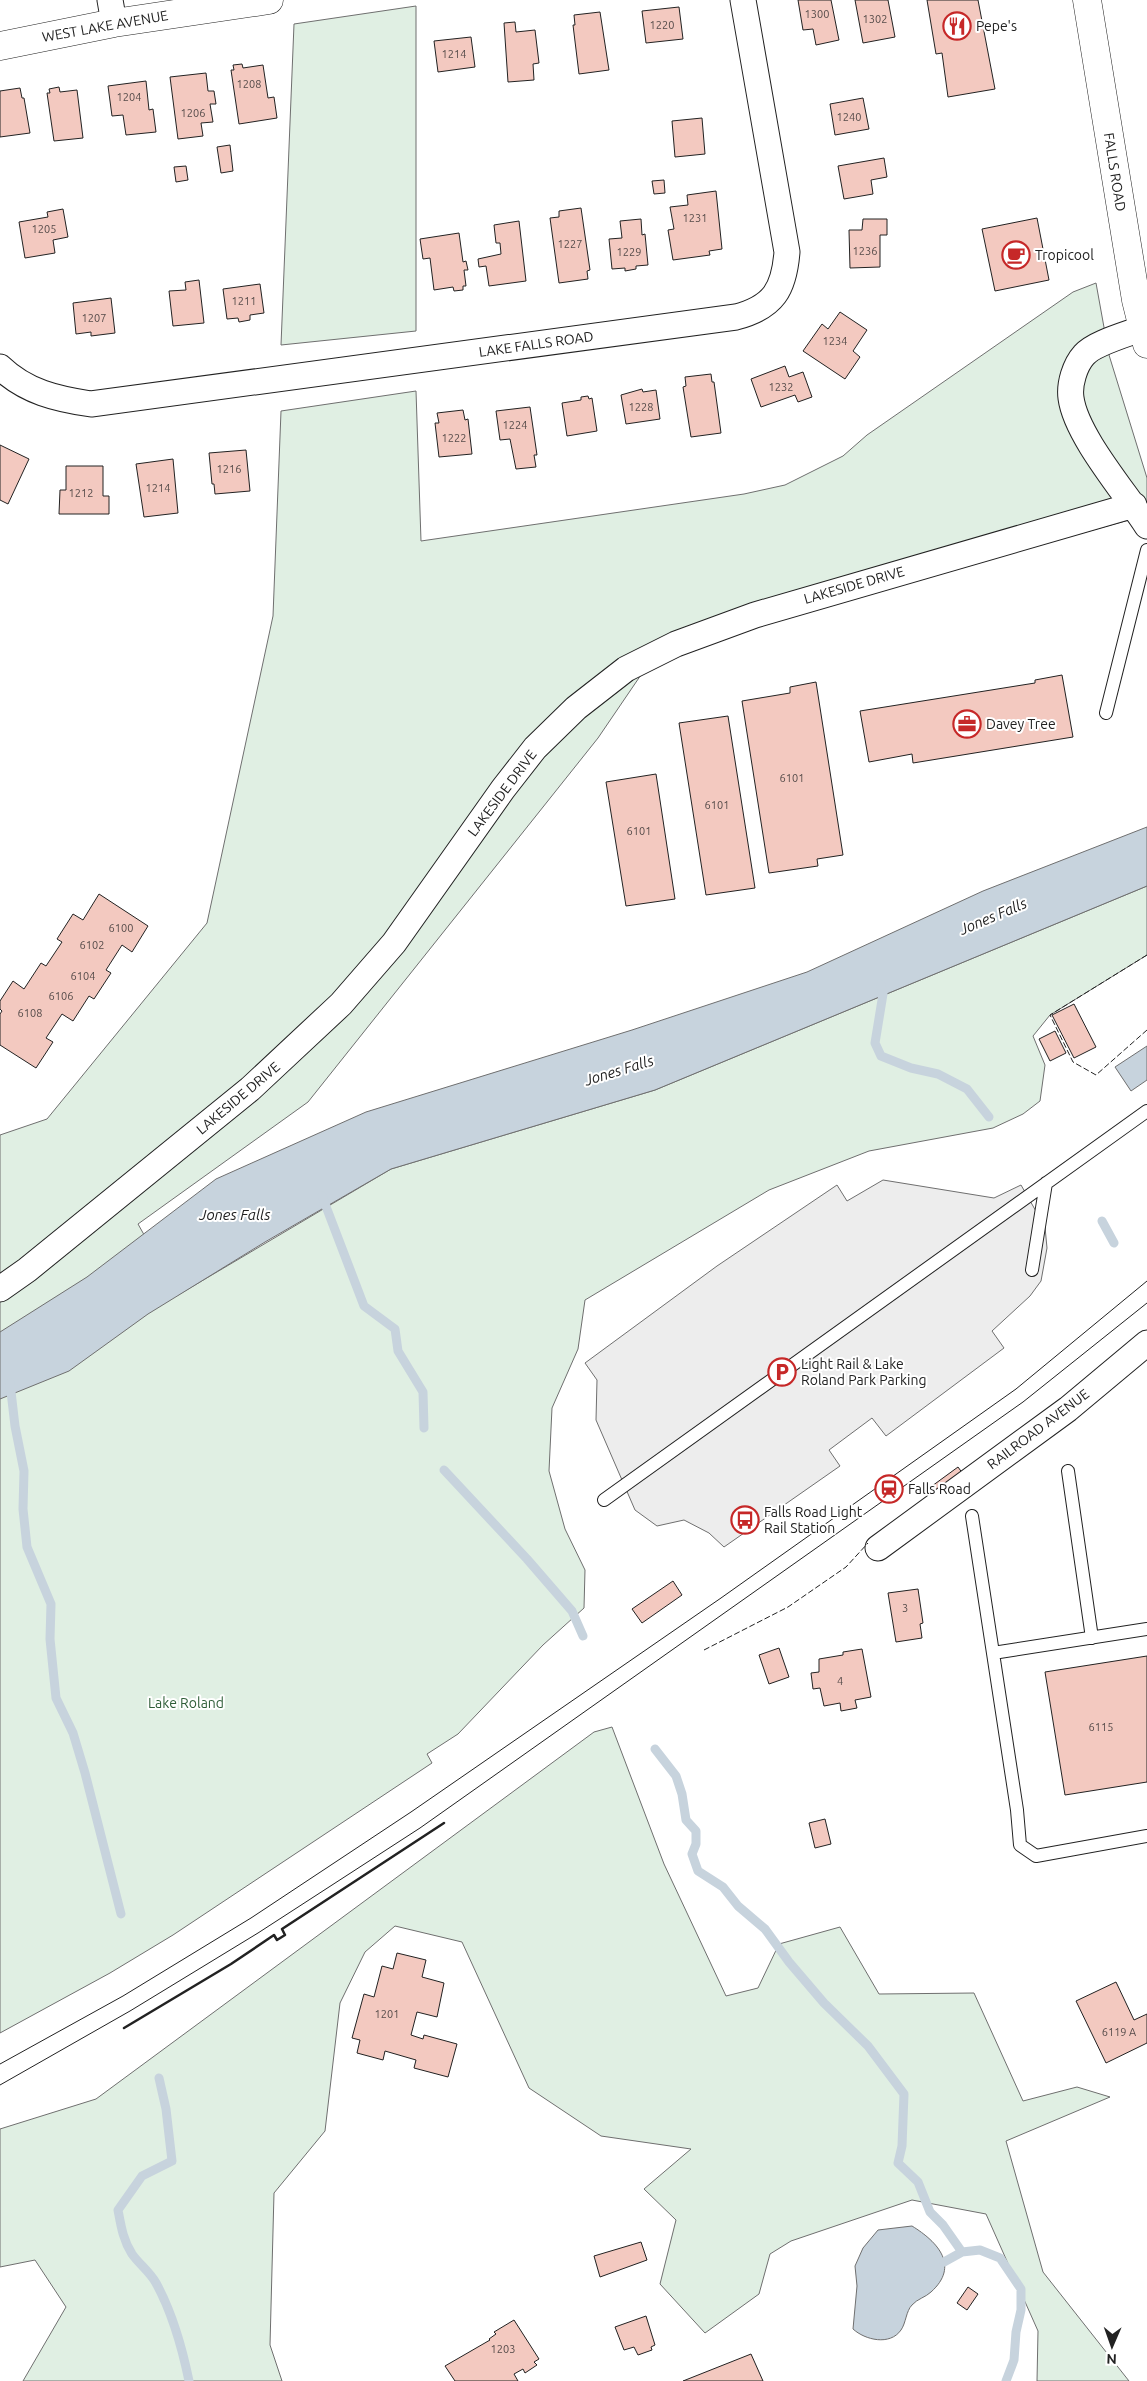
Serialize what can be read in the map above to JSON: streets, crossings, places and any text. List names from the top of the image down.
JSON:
{
  "streets": {
    "main road": ["WEST LAKE AVENUE", "FALLS ROAD"],
    "street": ["LAKE FALLS ROAD", "LAKESIDE DRIVE", "RAILROAD AVENUE"]
  },
  "water": ["Jones Falls"],
  "parks": ["Lake Roland"],
  "places": {
    "restaurant": ["Pepe's"],
    "cafe": ["Tropicool"],
    "office": ["Davey Tree"],
    "parking": ["Light Rail & Lake Roland Park Parking"],
    "station": ["Falls Road"],
    "bus stop": ["Falls Road Light Rail Station"]
  },
  "house_numbers": [
    "1300",
    "1302",
    "1220",
    "1214",
    "1208",
    "1204",
    "1206",
    "1240",
    "1231",
    "1205",
    "1227",
    "1236",
    "1229",
    "1211",
    "1207",
    "1234",
    "1232",
    "1228",
    "1224",
    "1222",
    "1216",
    "1214",
    "1212",
    "6101",
    "6101",
    "6101",
    "6100",
    "6102",
    "6104",
    "6106",
    "6108",
    "3",
    "4",
    "6115",
    "1201",
    "6119 A",
    "1203"
  ],
  "north": "bottom"
}
